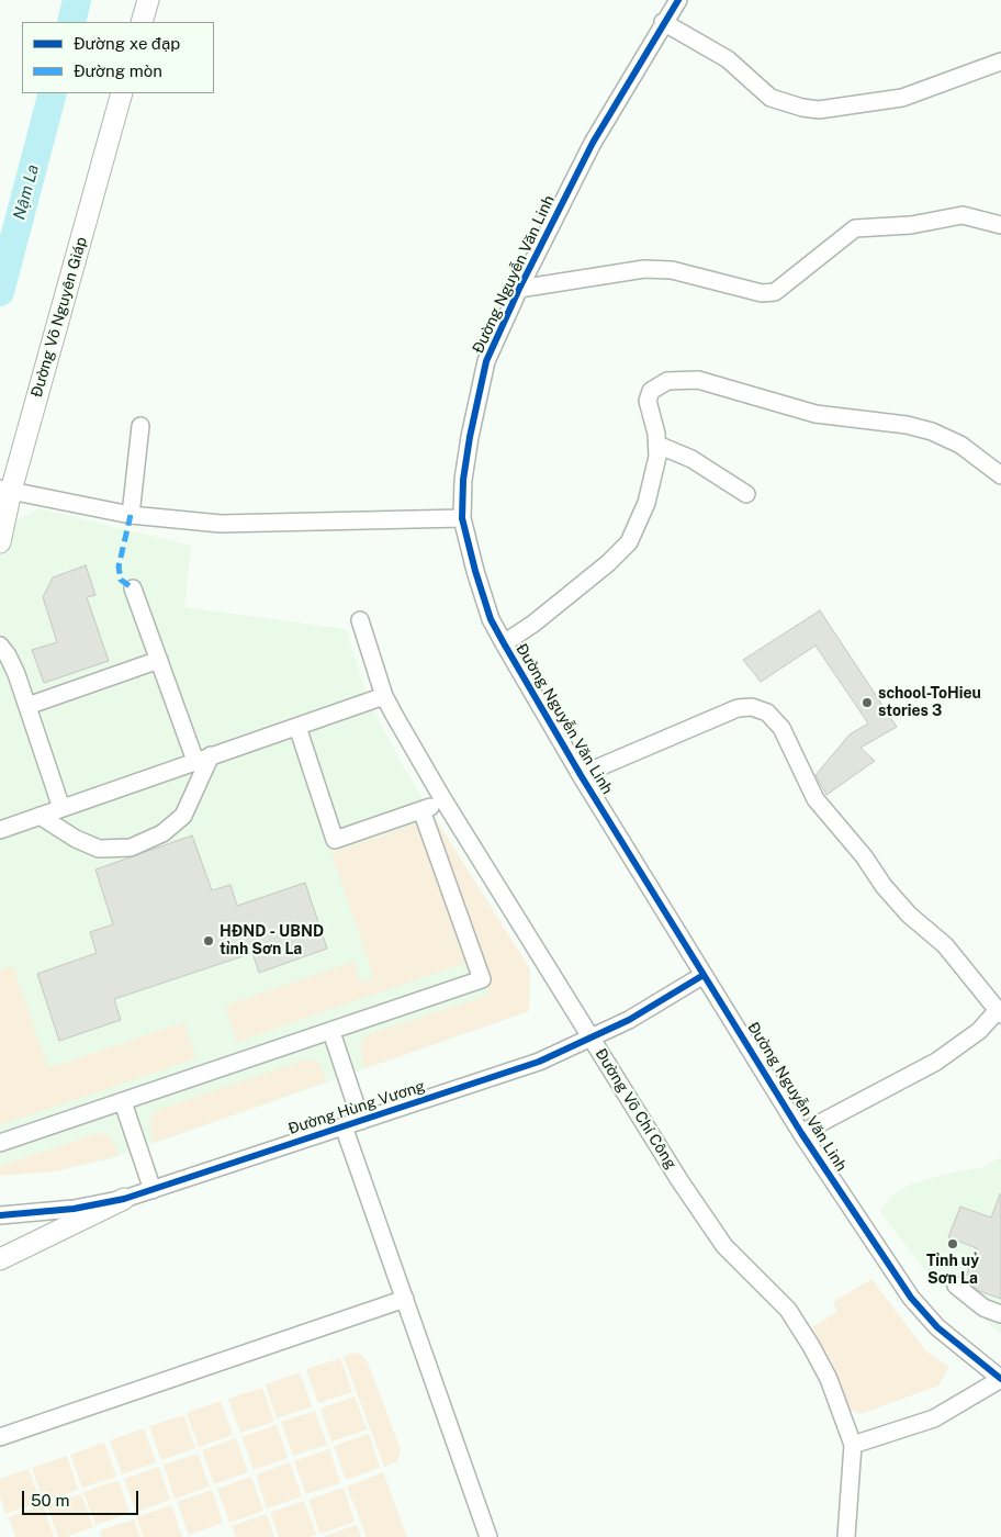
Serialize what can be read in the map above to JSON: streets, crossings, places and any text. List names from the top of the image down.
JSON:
{
  "streets": {
    "main road": ["Đường Võ Nguyên Giáp"],
    "street": ["Đường Nguyễn Văn Linh", "Đường Hùng Vương", "Đường Võ Chí Công"]
  },
  "crossings": [
    ["Đường Nguyễn Văn Linh", "Đường Hùng Vương"],
    ["Đường Hùng Vương", "Đường Võ Chí Công"]
  ],
  "water": ["Nậm La"],
  "places": ["school-ToHieu stories 3", "HĐND - UBND tỉnh Sơn La", "Tỉnh uỷ Sơn La"],
  "legend": ["Đường xe đạp", "Đường mòn"],
  "scale_bar": "50 m"
}
